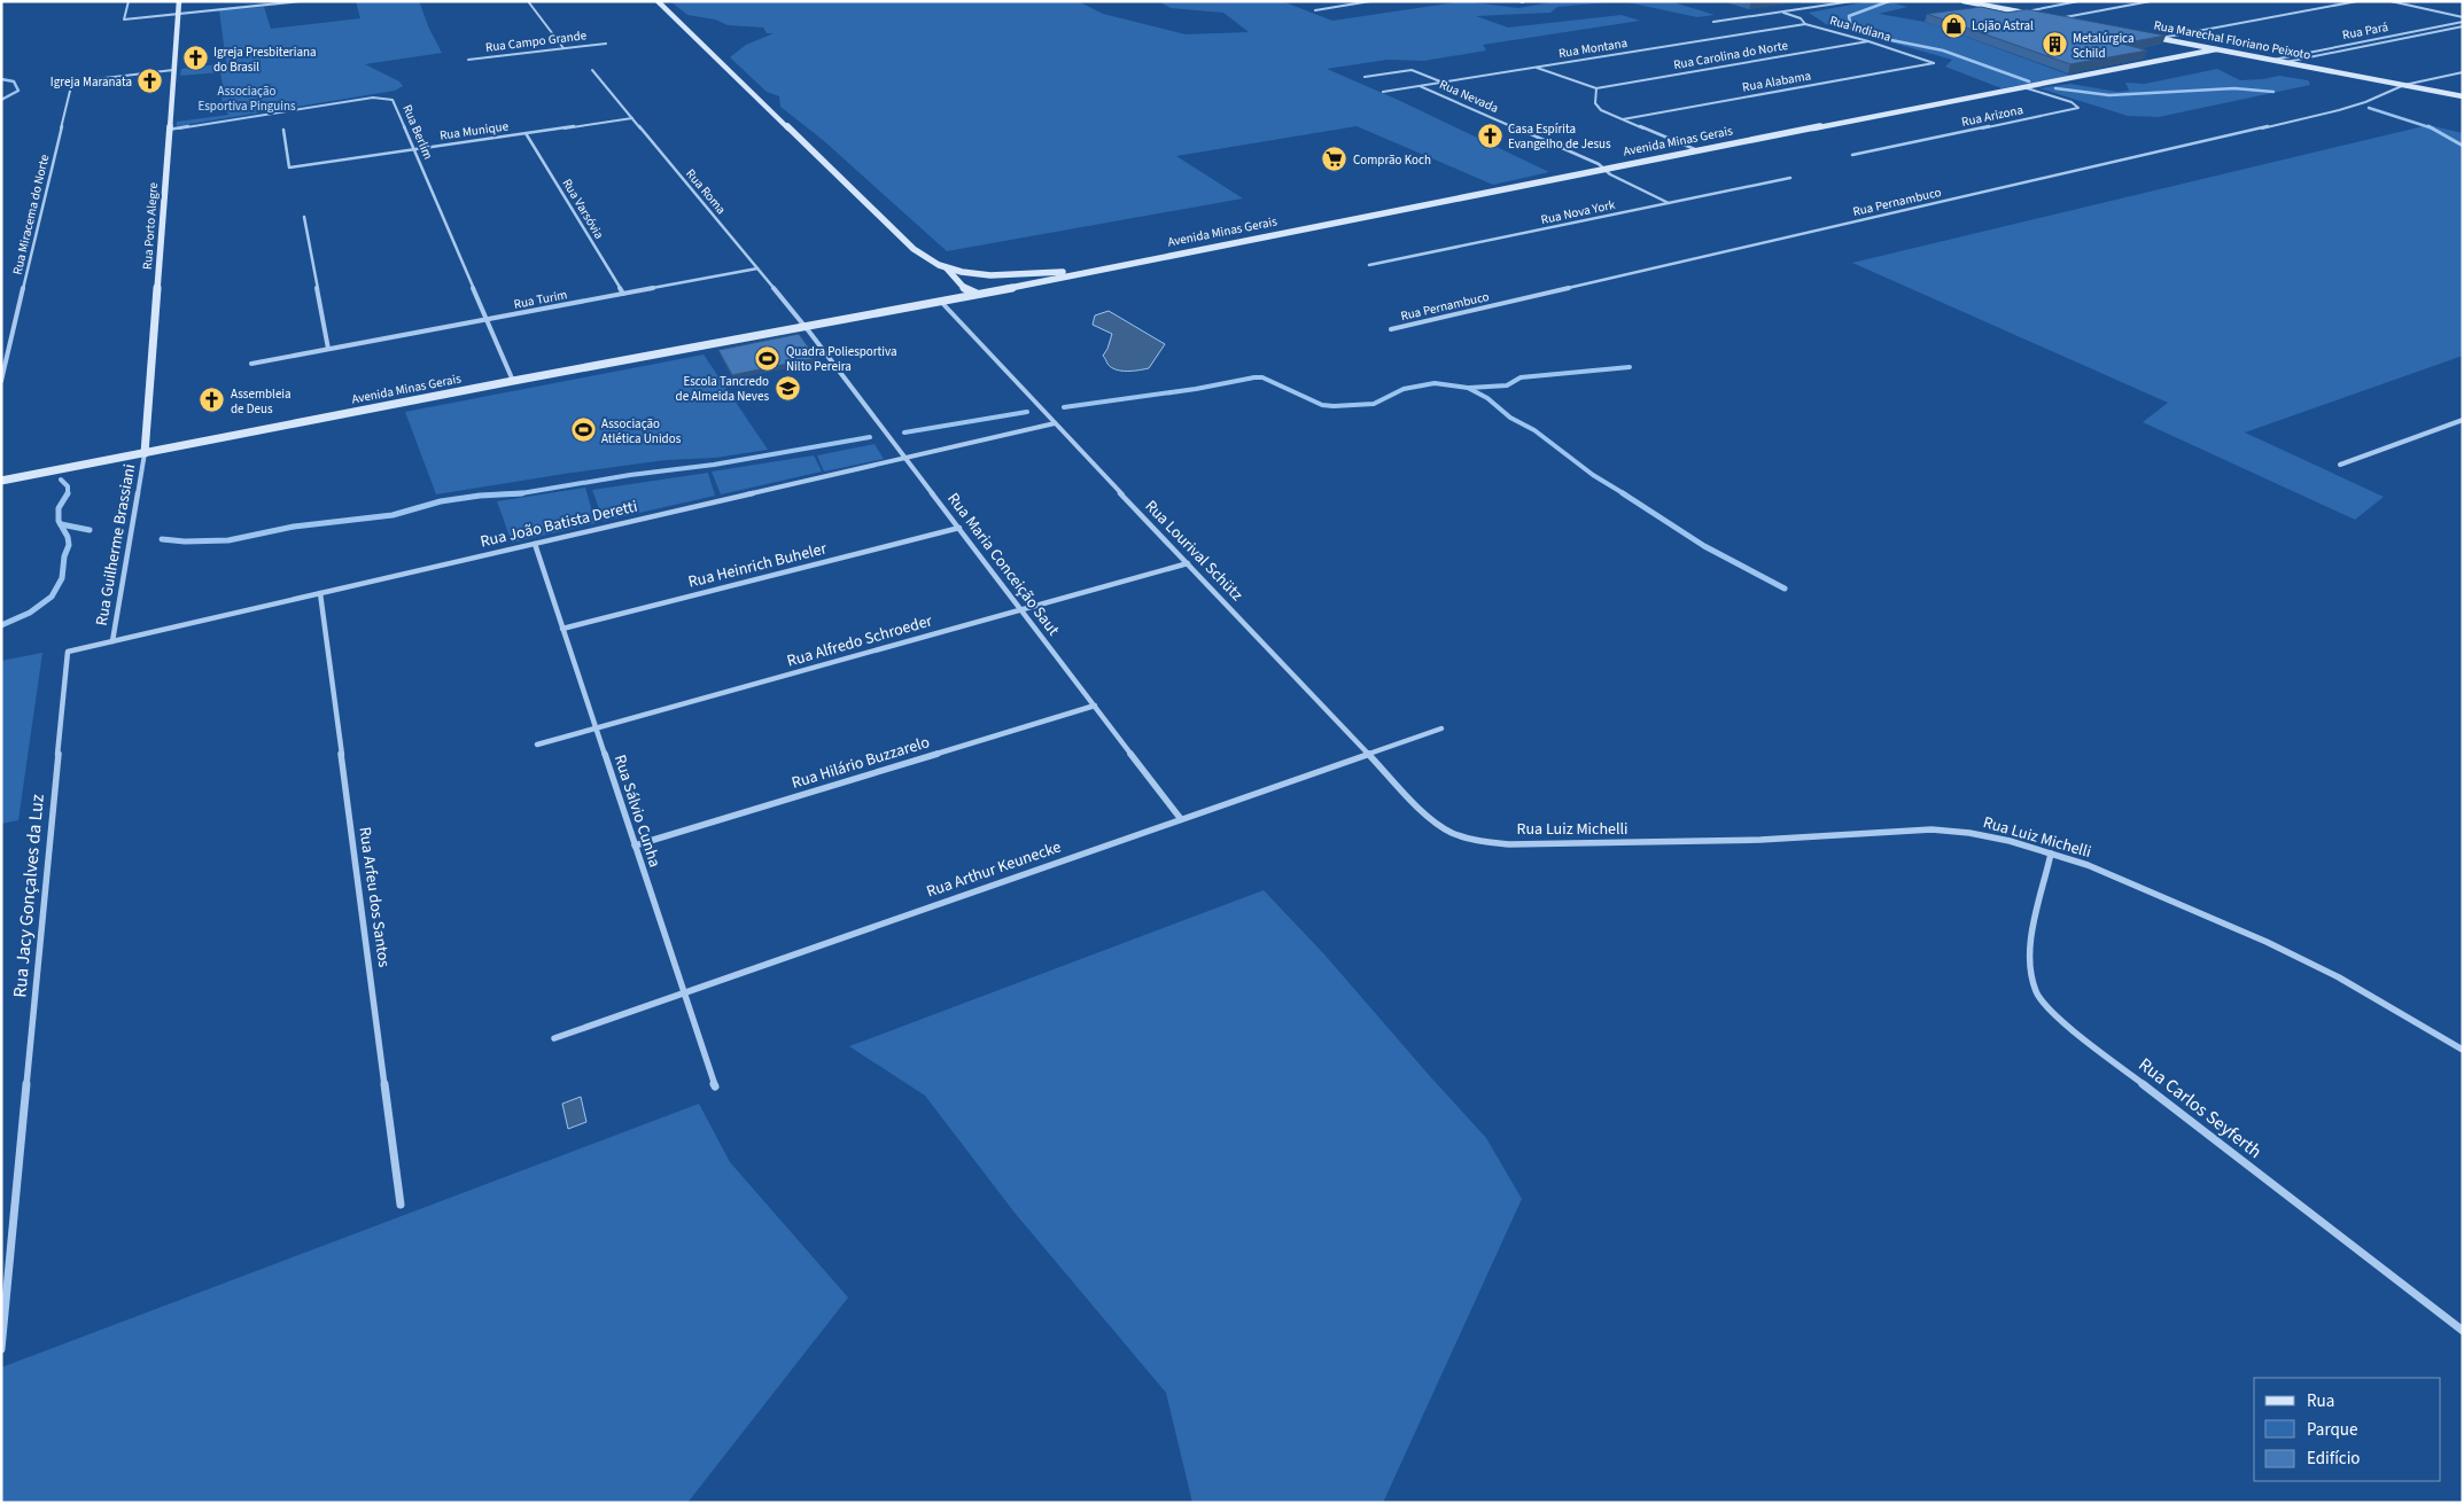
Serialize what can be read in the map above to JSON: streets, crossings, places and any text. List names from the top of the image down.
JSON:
{
  "streets": {
    "street": [
      "Rua Indiana",
      "Rua Pará",
      "Rua Marechal Floriano Peixoto",
      "Rua Campo Grande",
      "Rua Montana",
      "Rua Carolina do Norte",
      "Rua Alabama",
      "Rua Nevada",
      "Rua Arizona",
      "Rua Munique",
      "Rua Berlim",
      "Avenida Minas Gerais",
      "Rua Roma",
      "Rua Pernambuco",
      "Rua Varsóvia",
      "Rua Nova York",
      "Rua Miracema do Norte",
      "Rua Porto Alegre",
      "Rua Turim",
      "Rua João Batista Deretti",
      "Rua Guilherme Brassiani",
      "Rua Lourival Schütz",
      "Rua Maria Conceição Saut",
      "Rua Heinrich Buheler",
      "Rua Alfredo Schroeder",
      "Rua Hilário Buzzarelo",
      "Rua Sálvio Cunha",
      "Rua Luiz Michelli",
      "Rua Arthur Keunecke",
      "Rua Jacy Gonçalves da Luz",
      "Rua Arfeu dos Santos",
      "Rua Carlos Seyferth"
    ]
  },
  "crossings": [
    ["Rua Indiana", "Rua Montana"],
    ["Rua Indiana", "Rua Carolina do Norte"],
    ["Rua Indiana", "Rua Alabama"],
    ["Rua Pará", "Rua Marechal Floriano Peixoto"],
    ["Rua Marechal Floriano Peixoto", "Avenida Minas Gerais"],
    ["Rua Marechal Floriano Peixoto", "Rua Pernambuco"],
    ["Rua Montana", "Rua Nevada"],
    ["Rua Nevada", "Avenida Minas Gerais"],
    ["Rua Nevada", "Rua Nova York"],
    ["Rua Arizona", "Avenida Minas Gerais"],
    ["Rua Munique", "Rua Berlim"],
    ["Rua Munique", "Rua Roma"],
    ["Rua Munique", "Rua Varsóvia"],
    ["Rua Berlim", "Avenida Minas Gerais"],
    ["Rua Berlim", "Rua Porto Alegre"],
    ["Rua Berlim", "Rua Turim"],
    ["Avenida Minas Gerais", "Rua Roma"],
    ["Avenida Minas Gerais", "Rua Porto Alegre"],
    ["Avenida Minas Gerais", "Rua Guilherme Brassiani"],
    ["Avenida Minas Gerais", "Rua Lourival Schütz"],
    ["Avenida Minas Gerais", "Rua Maria Conceição Saut"],
    ["Rua Roma", "Rua Turim"],
    ["Rua Roma", "Rua Maria Conceição Saut"],
    ["Rua Varsóvia", "Rua Turim"],
    ["Rua Miracema do Norte", "Rua Porto Alegre"],
    ["Rua Porto Alegre", "Rua Guilherme Brassiani"],
    ["Rua João Batista Deretti", "Rua Guilherme Brassiani"],
    ["Rua João Batista Deretti", "Rua Lourival Schütz"],
    ["Rua João Batista Deretti", "Rua Maria Conceição Saut"],
    ["Rua João Batista Deretti", "Rua Sálvio Cunha"],
    ["Rua João Batista Deretti", "Rua Jacy Gonçalves da Luz"],
    ["Rua João Batista Deretti", "Rua Arfeu dos Santos"],
    ["Rua Lourival Schütz", "Rua Alfredo Schroeder"],
    ["Rua Lourival Schütz", "Rua Luiz Michelli"],
    ["Rua Lourival Schütz", "Rua Arthur Keunecke"],
    ["Rua Maria Conceição Saut", "Rua Heinrich Buheler"],
    ["Rua Maria Conceição Saut", "Rua Alfredo Schroeder"],
    ["Rua Maria Conceição Saut", "Rua Hilário Buzzarelo"],
    ["Rua Maria Conceição Saut", "Rua Arthur Keunecke"],
    ["Rua Heinrich Buheler", "Rua Sálvio Cunha"],
    ["Rua Alfredo Schroeder", "Rua Sálvio Cunha"],
    ["Rua Hilário Buzzarelo", "Rua Sálvio Cunha"],
    ["Rua Sálvio Cunha", "Rua Arthur Keunecke"],
    ["Rua Luiz Michelli", "Rua Carlos Seyferth"]
  ],
  "parks": ["Associação Esportiva Pinguins"],
  "places": {
    "shop": ["Lojão Astral"],
    "building": ["Metalúrgica Schild"],
    "church": [
      "Igreja Presbiteriana do Brasil",
      "Igreja Maranata",
      "Casa Espírita Evangelho de Jesus",
      "Assembleia de Deus"
    ],
    "supermarket": ["Comprão Koch"],
    "sports": ["Quadra Poliesportiva Nilto Pereira", "Associação Atlética Unidos"],
    "school or university": ["Escola Tancredo de Almeida Neves"]
  },
  "legend": ["Rua", "Parque", "Edifício"]
}
